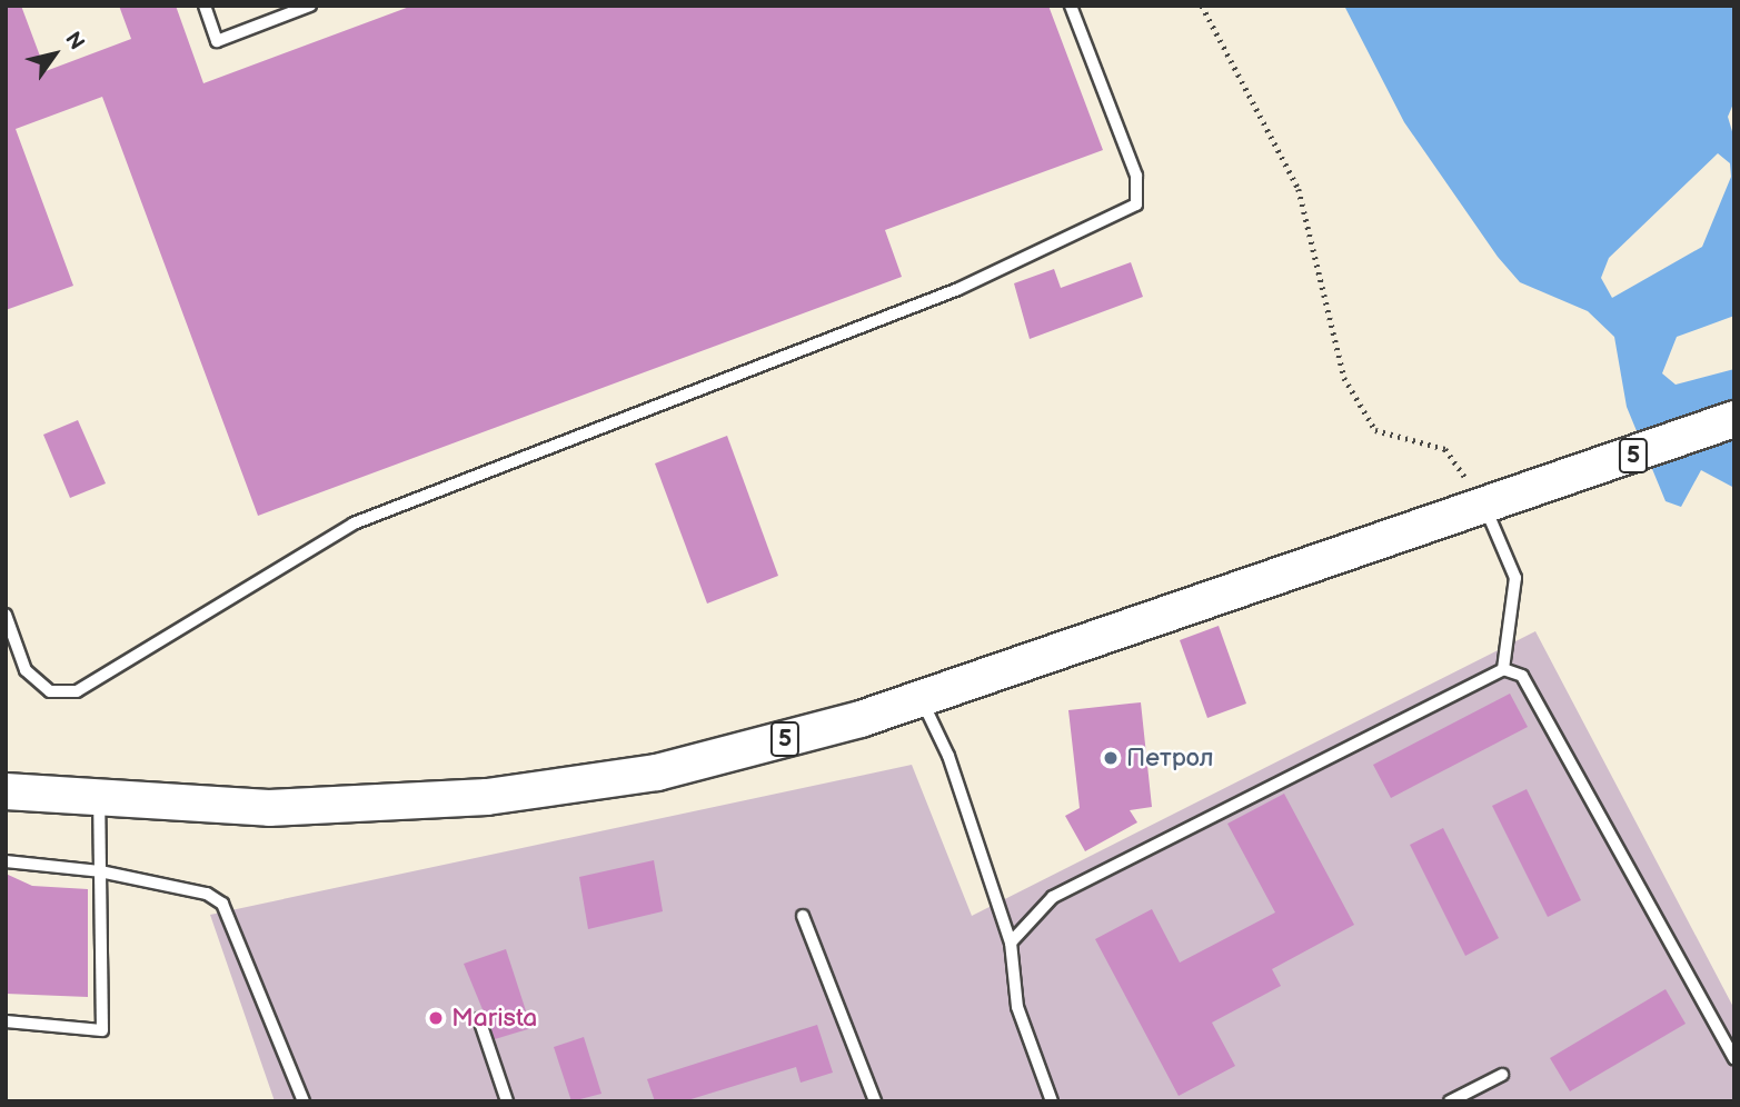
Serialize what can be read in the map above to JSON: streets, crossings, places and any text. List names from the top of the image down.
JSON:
{
  "streets": {
    "main road": ["5"]
  },
  "places": ["Петрол", "Marista"],
  "north": "top right"
}
